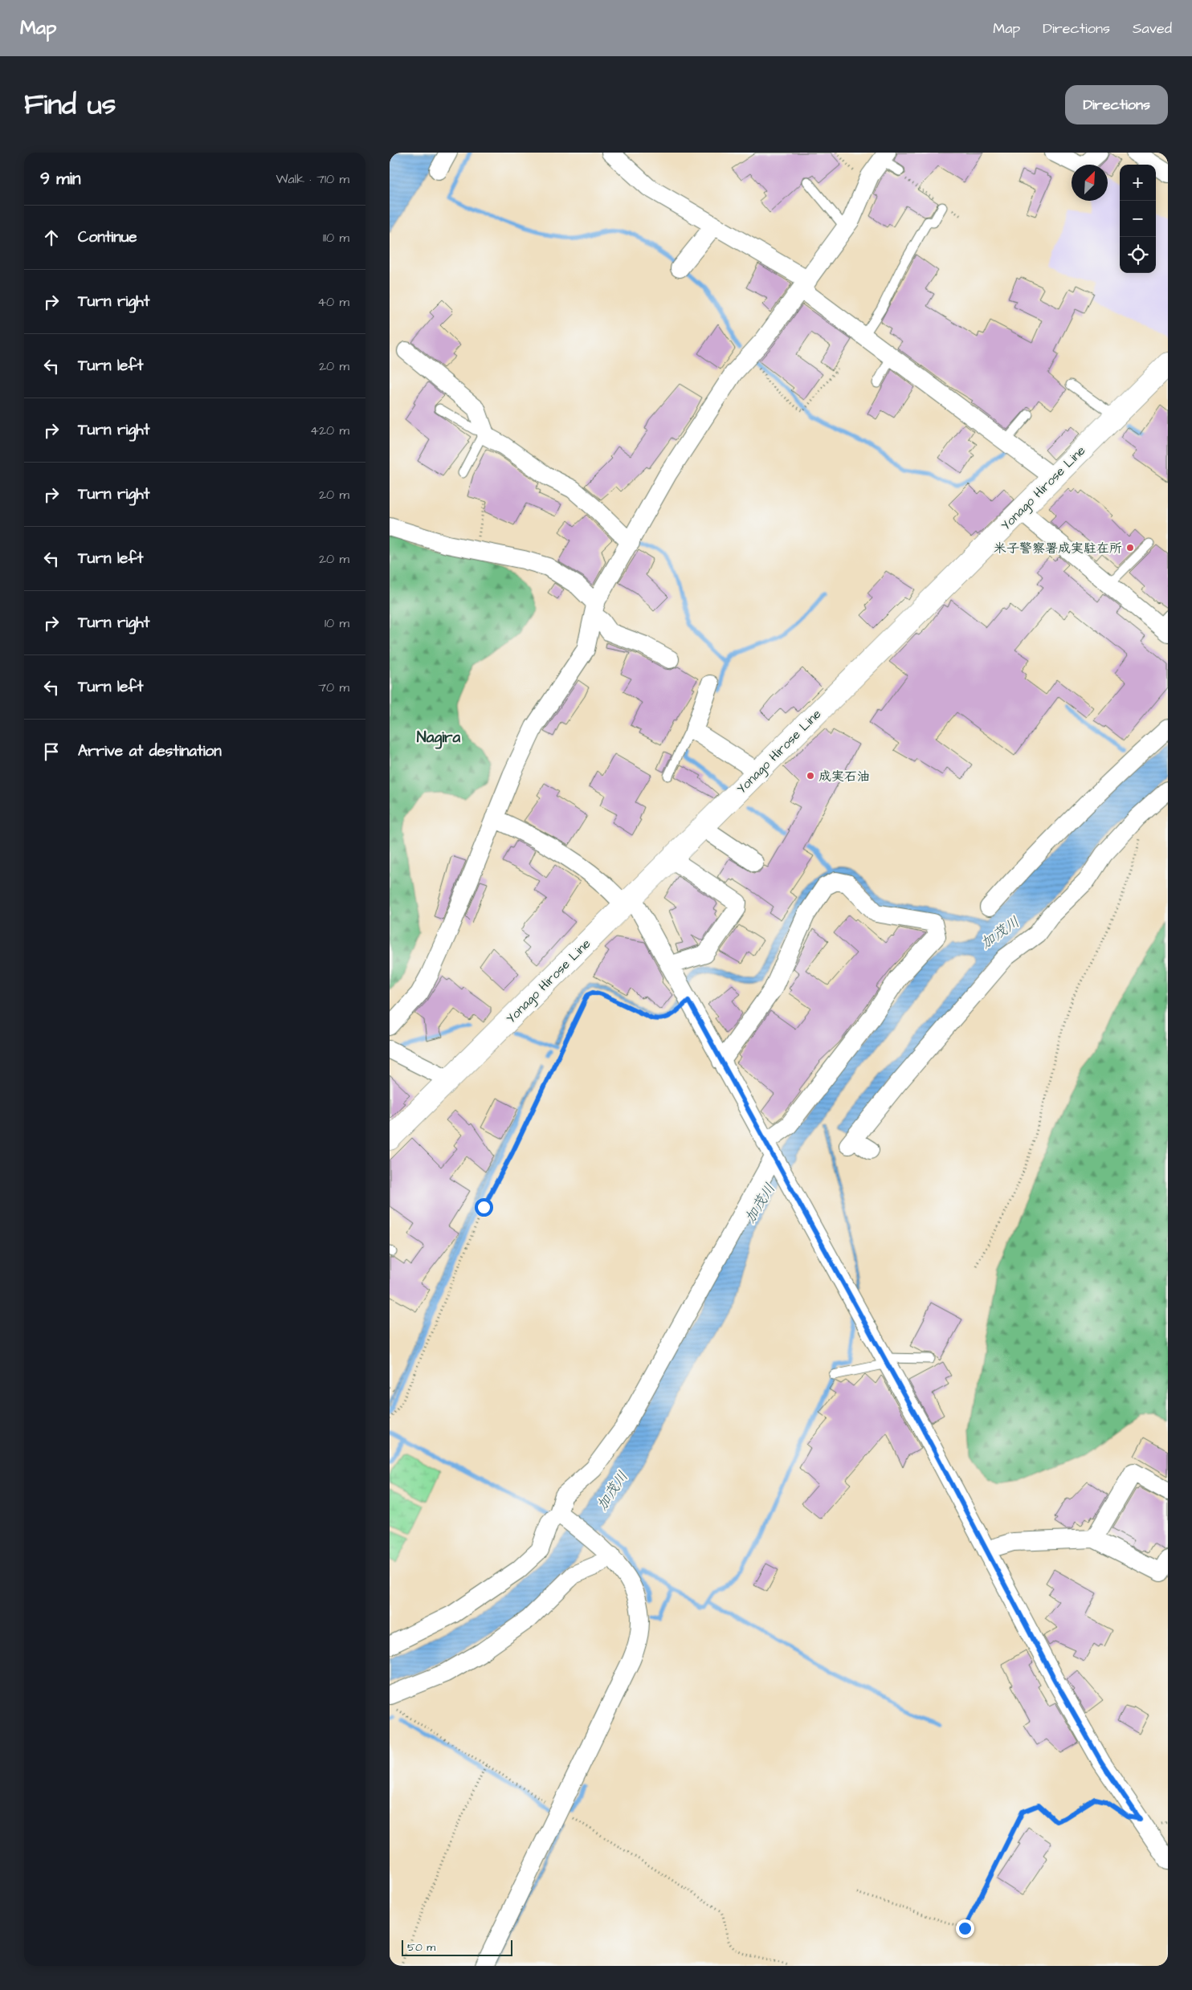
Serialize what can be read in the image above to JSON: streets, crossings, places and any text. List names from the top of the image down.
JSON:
{
  "streets": {
    "main road": ["Yonago Hirose Line"]
  },
  "districts": ["Nagira"],
  "water": ["加茂川"],
  "places": ["米子警察署成実駐在所", "成実石油"],
  "scale_bar": "50 m",
  "north": "top right",
  "page": {
    "header": "Map",
    "nav": ["Map", "Directions", "Saved"],
    "title": "Find us",
    "buttons": "Directions",
    "heading": ["9 min", "Walk · 710 m"],
    "map_buttons": ["+", "−"],
    "list": [
      ["Continue", "110 m"],
      ["Turn right", "40 m"],
      ["Turn left", "20 m"],
      ["Turn right", "420 m"],
      ["Turn right", "20 m"],
      ["Turn left", "20 m"],
      ["Turn right", "10 m"],
      ["Turn left", "70 m"],
      "Arrive at destination"
    ],
    "scale": "50 m"
  }
}
